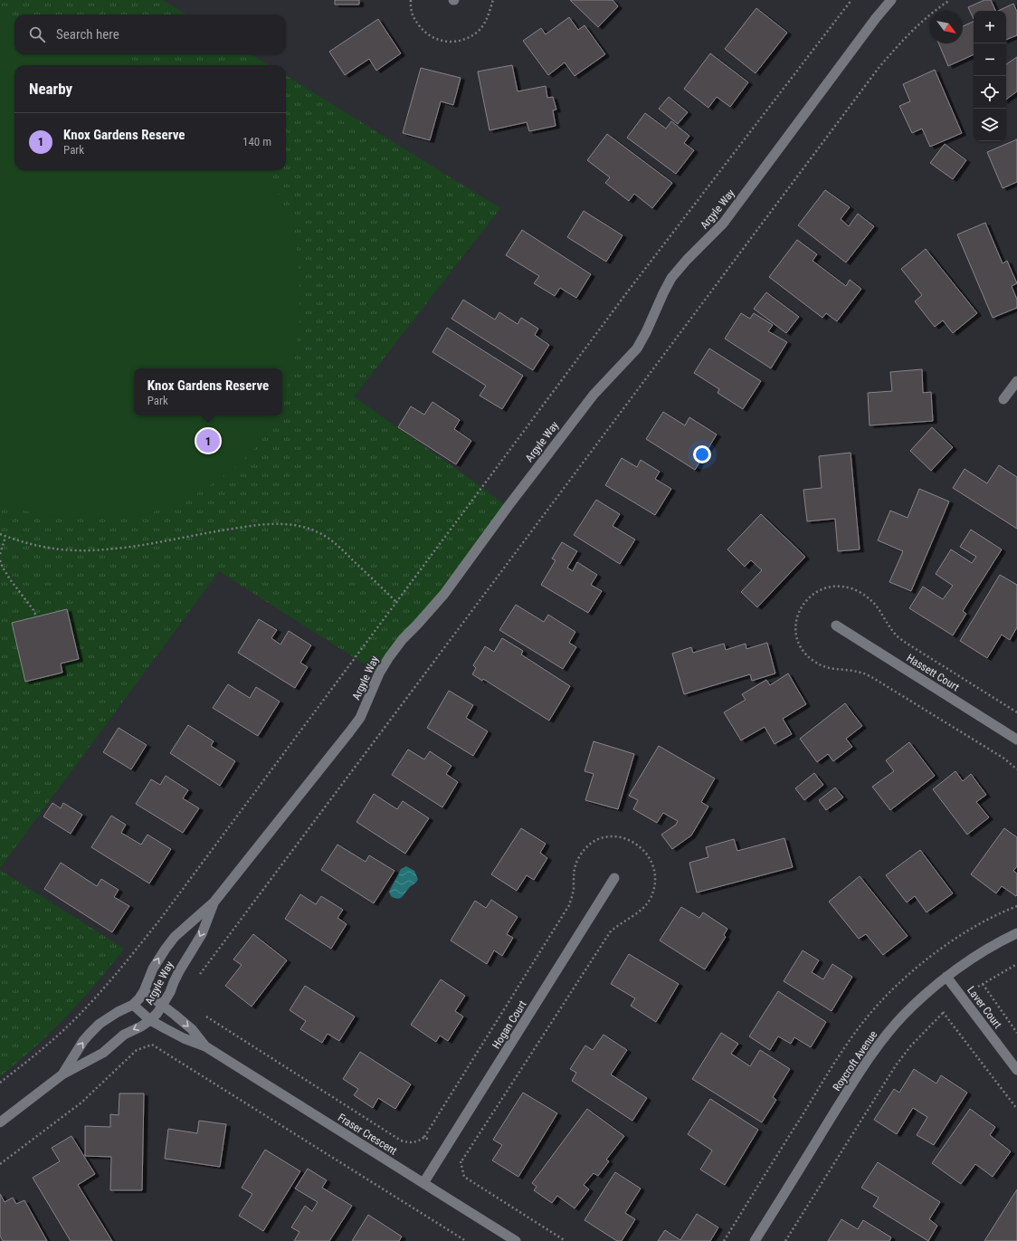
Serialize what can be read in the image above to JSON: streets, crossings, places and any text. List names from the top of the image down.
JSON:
{
  "streets": {
    "street": [
      "Argyle Way",
      "Hassett Court",
      "Laver Court",
      "Hogan Court",
      "Roycroft Avenue",
      "Fraser Crescent"
    ]
  },
  "crossings": [
    ["Argyle Way", "Fraser Crescent"],
    ["Laver Court", "Roycroft Avenue"],
    ["Hogan Court", "Fraser Crescent"]
  ],
  "north": "bottom right",
  "page": {
    "map_buttons": ["+", "−"],
    "search": "Search here",
    "heading": "Nearby",
    "list": [
      {
        "mark": "1",
        "name": "Knox Gardens Reserve",
        "note": "Park",
        "value": "140 m"
      }
    ],
    "popup": ["Knox Gardens Reserve", "Park"],
    "pins": "1"
  }
}
